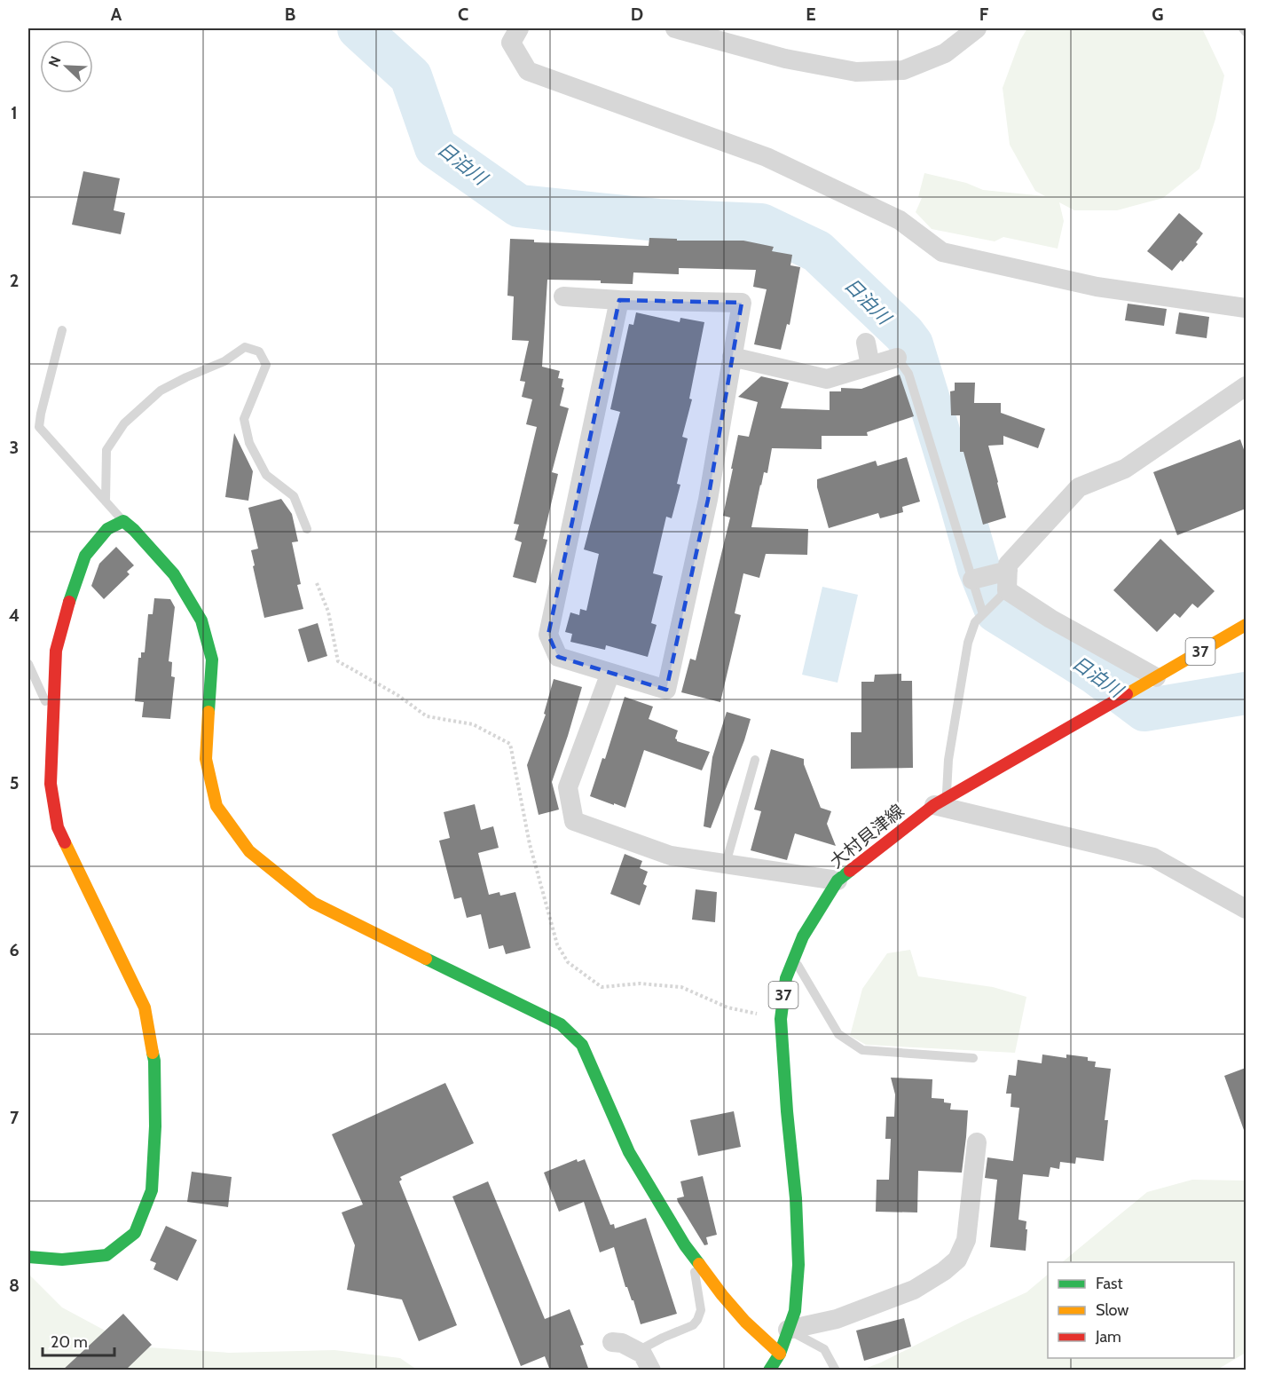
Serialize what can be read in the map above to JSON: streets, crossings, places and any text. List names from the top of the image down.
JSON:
{
  "streets": {
    "street": ["37", "大村貝津線"]
  },
  "water": ["日泊川"],
  "legend": ["Fast", "Slow", "Jam"],
  "scale_bar": "20 m",
  "north": "top left",
  "grid": {
    "columns": [
      "A",
      "B",
      "C",
      "D",
      "E",
      "F",
      "G"
    ],
    "rows": [
      "1",
      "2",
      "3",
      "4",
      "5",
      "6",
      "7",
      "8"
    ]
  }
}
